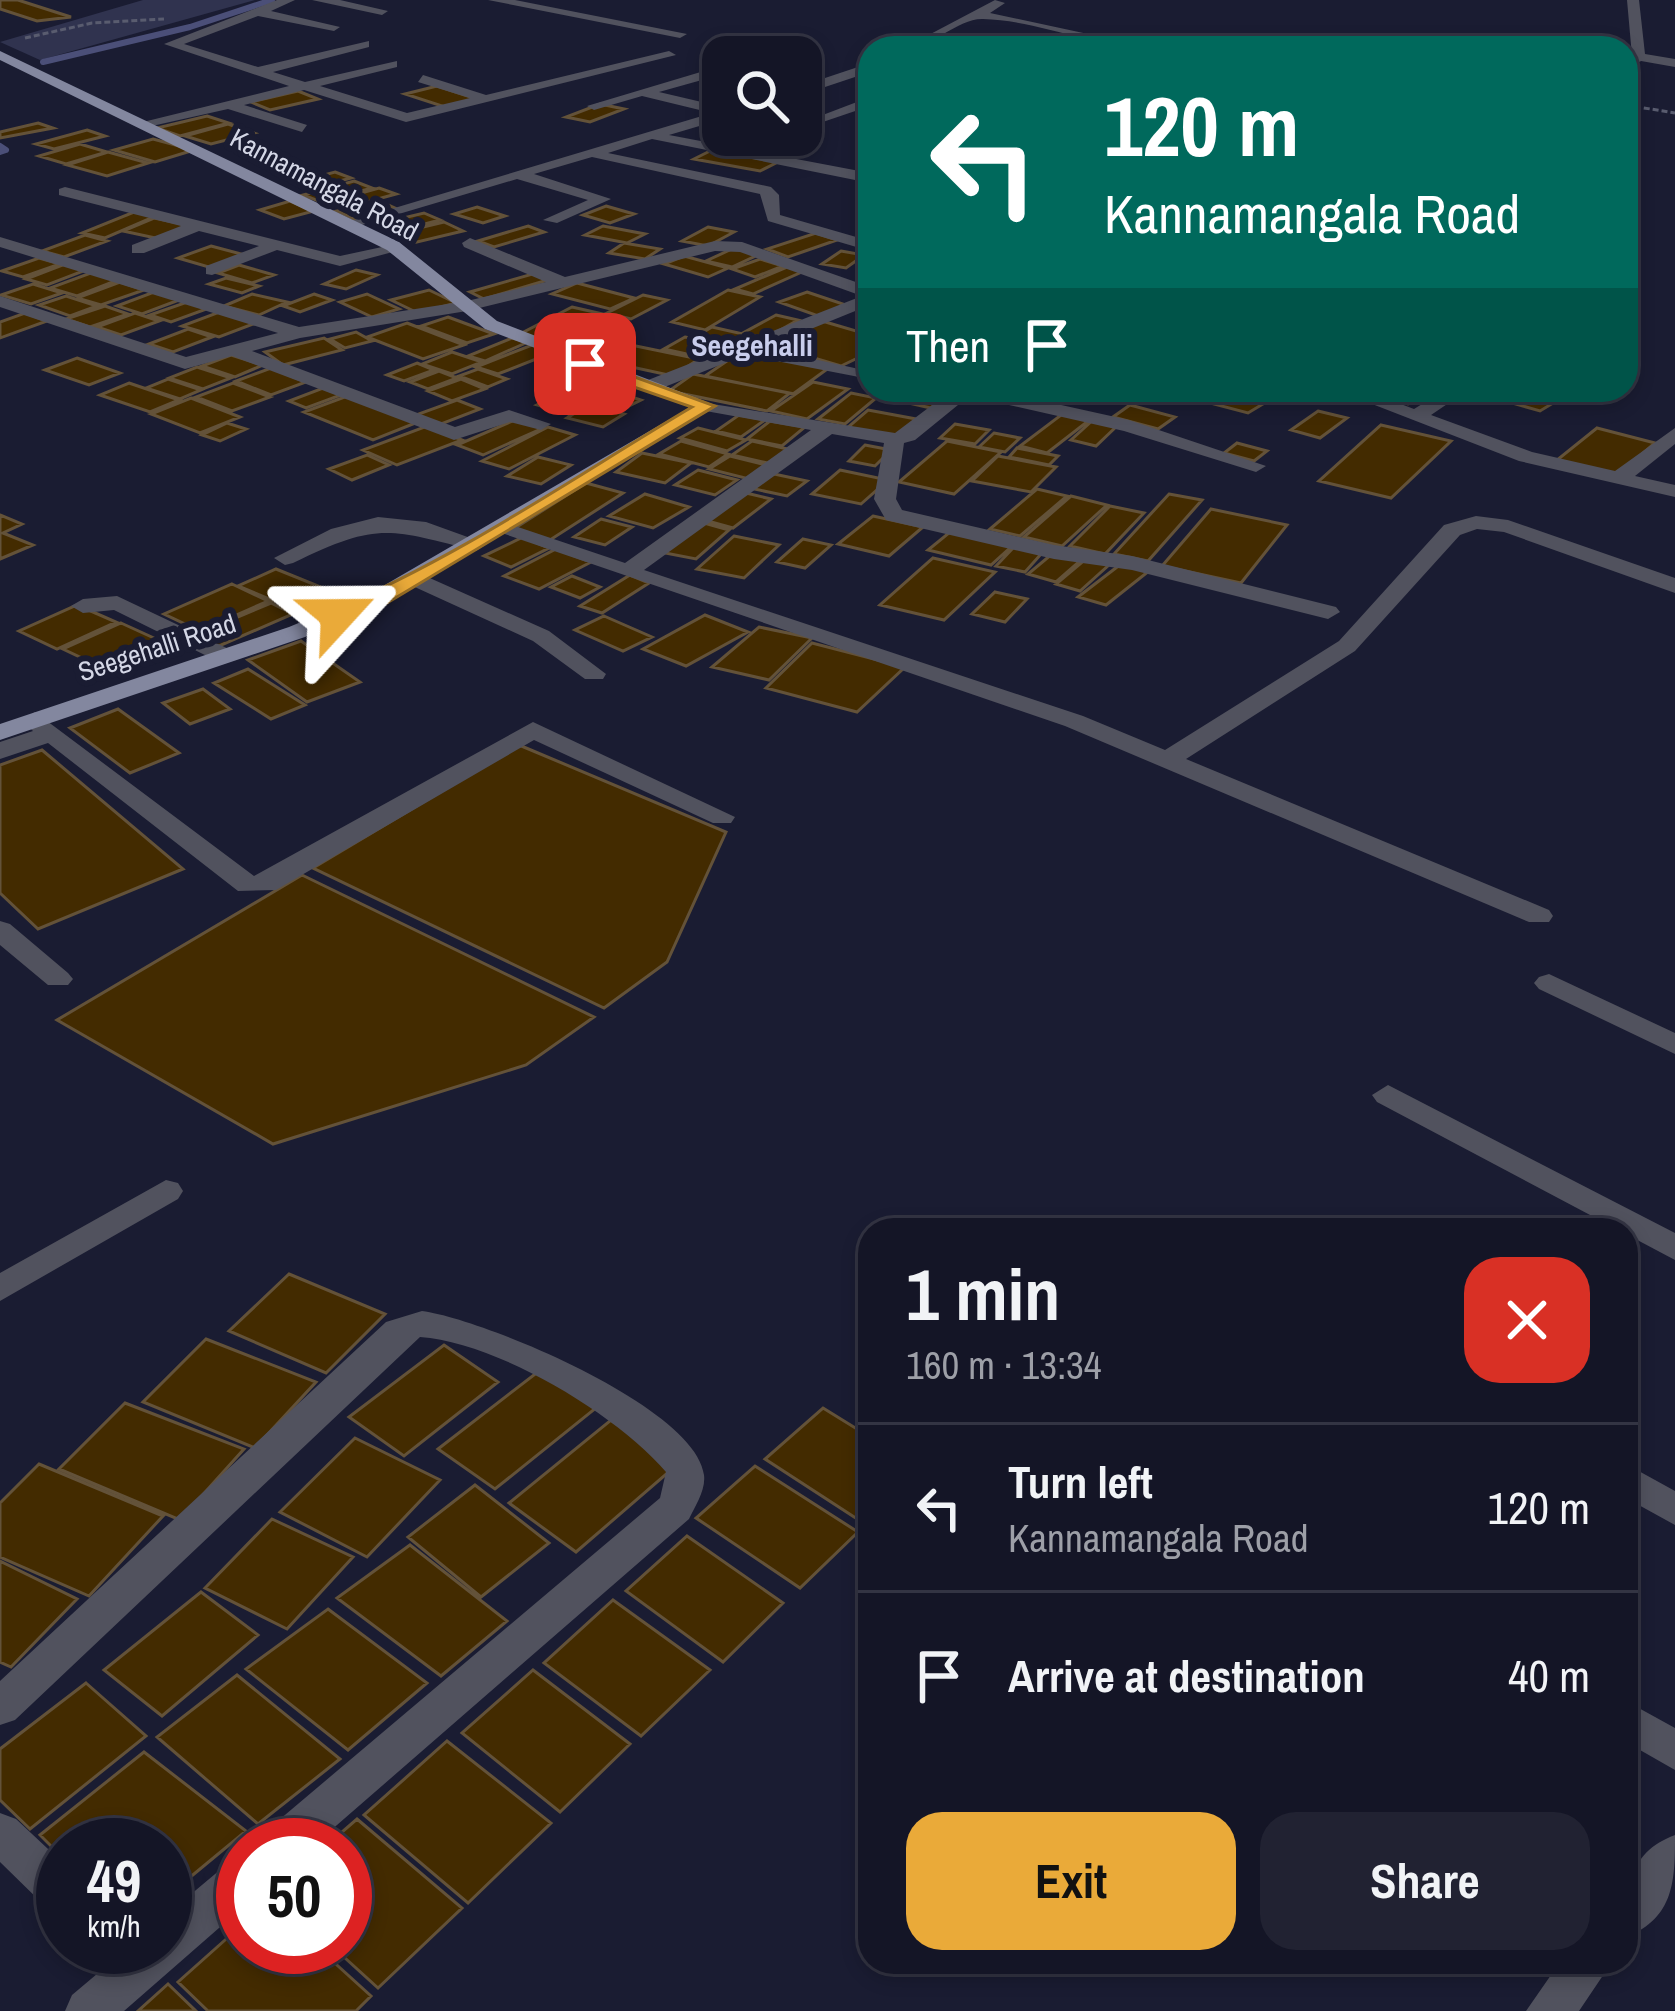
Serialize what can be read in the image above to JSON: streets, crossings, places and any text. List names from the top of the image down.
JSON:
{
  "streets": {
    "main road": ["Kannamangala Road", "Seegehalli Road"]
  },
  "crossings": [
    ["Kannamangala Road", "Seegehalli Road"]
  ],
  "districts": ["Seegehalli"],
  "page": {
    "turn": ["120 m", "Kannamangala Road"],
    "then": "Then",
    "heading": ["1 min", "160 m · 13:34"],
    "list": [
      {
        "name": "Turn left",
        "note": "Kannamangala Road",
        "value": "120 m"
      },
      {
        "name": "Arrive at destination",
        "value": "40 m"
      }
    ],
    "buttons": ["Exit", "Share"],
    "speed": "49 km/h",
    "limit": "50"
  }
}
